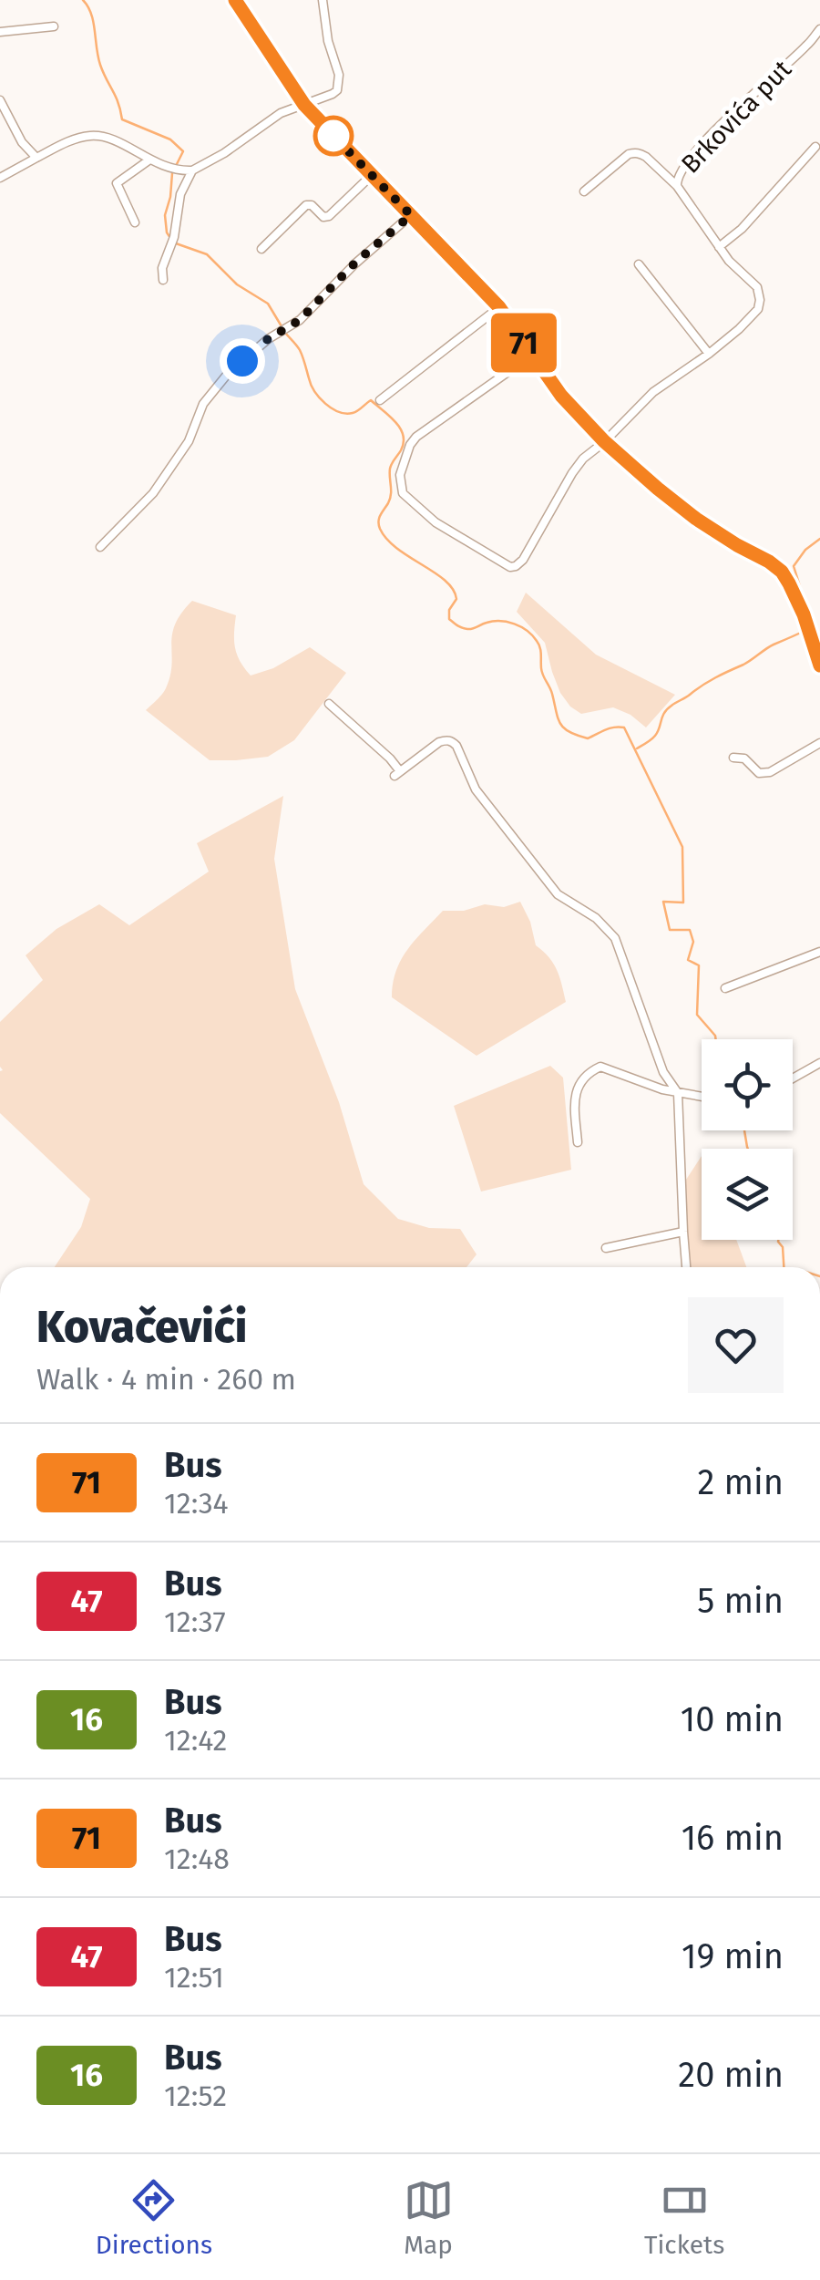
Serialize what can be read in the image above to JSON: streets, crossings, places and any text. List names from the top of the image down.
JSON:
{
  "streets": {
    "street": ["Brkovića put"]
  },
  "lines": ["bus line 71"],
  "page": {
    "on_map": "71",
    "heading": ["Kovačevići", "Walk · 4 min · 260 m"],
    "list": [
      {
        "mark": "71",
        "name": "Bus",
        "note": "12:34",
        "value": "2 min"
      },
      {
        "mark": "47",
        "name": "Bus",
        "note": "12:37",
        "value": "5 min"
      },
      {
        "mark": "16",
        "name": "Bus",
        "note": "12:42",
        "value": "10 min"
      },
      {
        "mark": "71",
        "name": "Bus",
        "note": "12:48",
        "value": "16 min"
      },
      {
        "mark": "47",
        "name": "Bus",
        "note": "12:51",
        "value": "19 min"
      },
      {
        "mark": "16",
        "name": "Bus",
        "note": "12:52",
        "value": "20 min"
      }
    ],
    "tabs": ["Directions", "Map", "Tickets"]
  }
}
